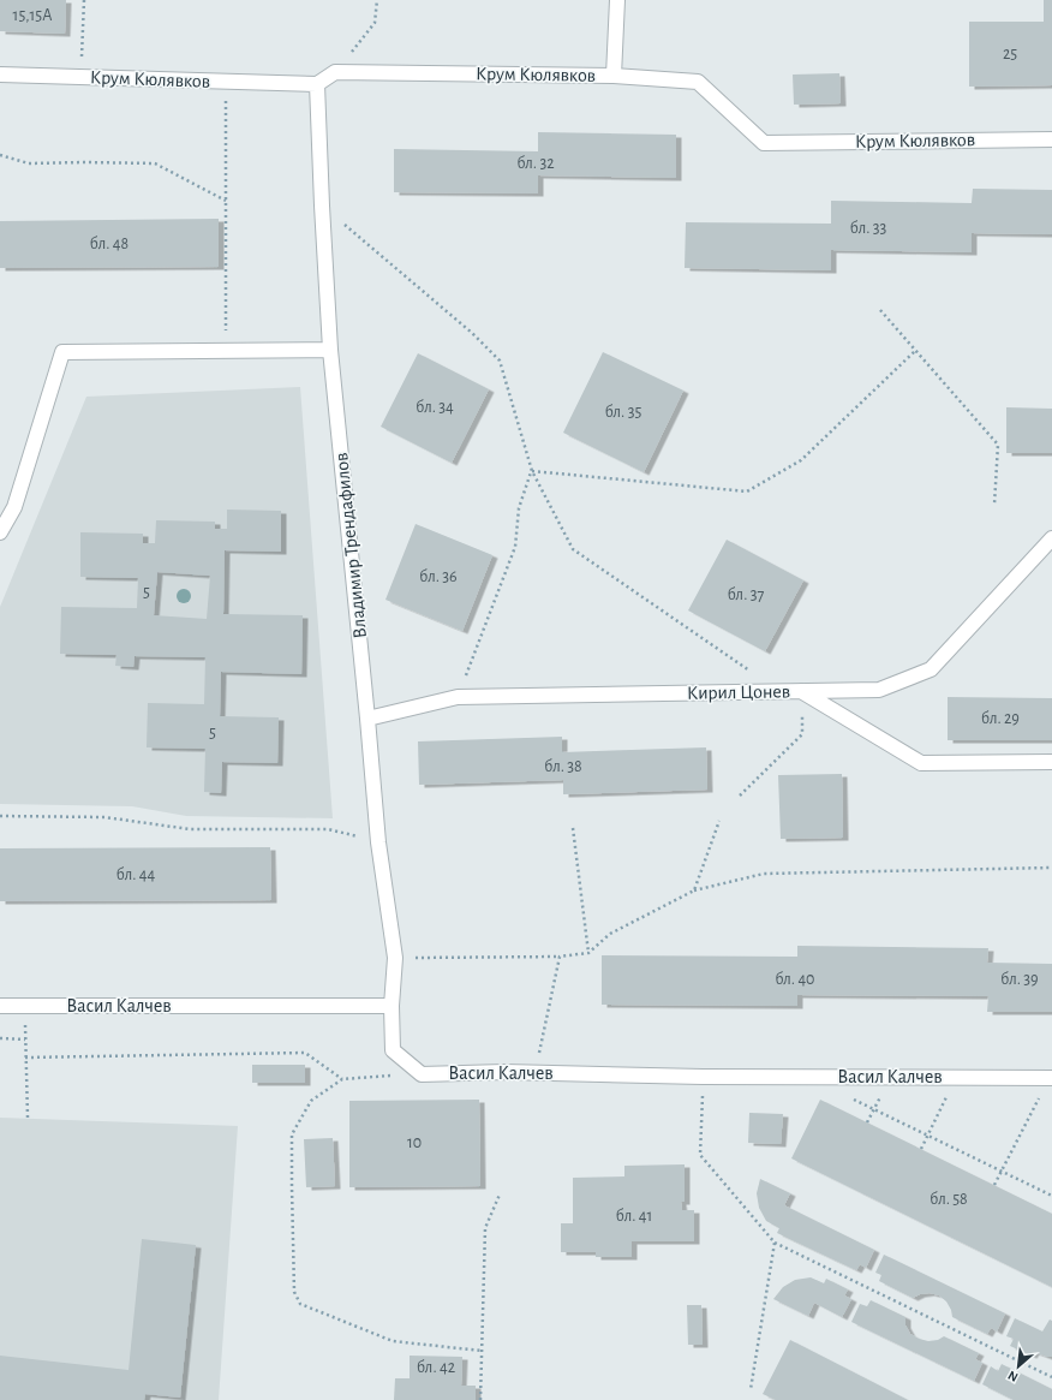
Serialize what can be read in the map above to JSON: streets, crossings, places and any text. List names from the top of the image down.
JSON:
{
  "streets": {
    "street": [
      "Крум Кюлявков",
      "Владимир Трендафилов",
      "Кирил Цонев",
      "Васил Калчев"
    ]
  },
  "crossings": [
    ["Крум Кюлявков", "Владимир Трендафилов"],
    ["Владимир Трендафилов", "Кирил Цонев"],
    ["Владимир Трендафилов", "Васил Калчев"]
  ],
  "house_numbers": [
    "15,15А",
    "25",
    "бл. 32",
    "бл. 33",
    "бл. 48",
    "бл. 34",
    "бл. 35",
    "бл. 36",
    "5",
    "бл. 37",
    "бл. 29",
    "5",
    "бл. 38",
    "бл. 44",
    "бл. 40",
    "бл. 39",
    "10",
    "бл. 58",
    "бл. 41",
    "бл. 42"
  ],
  "north": "bottom left"
}
